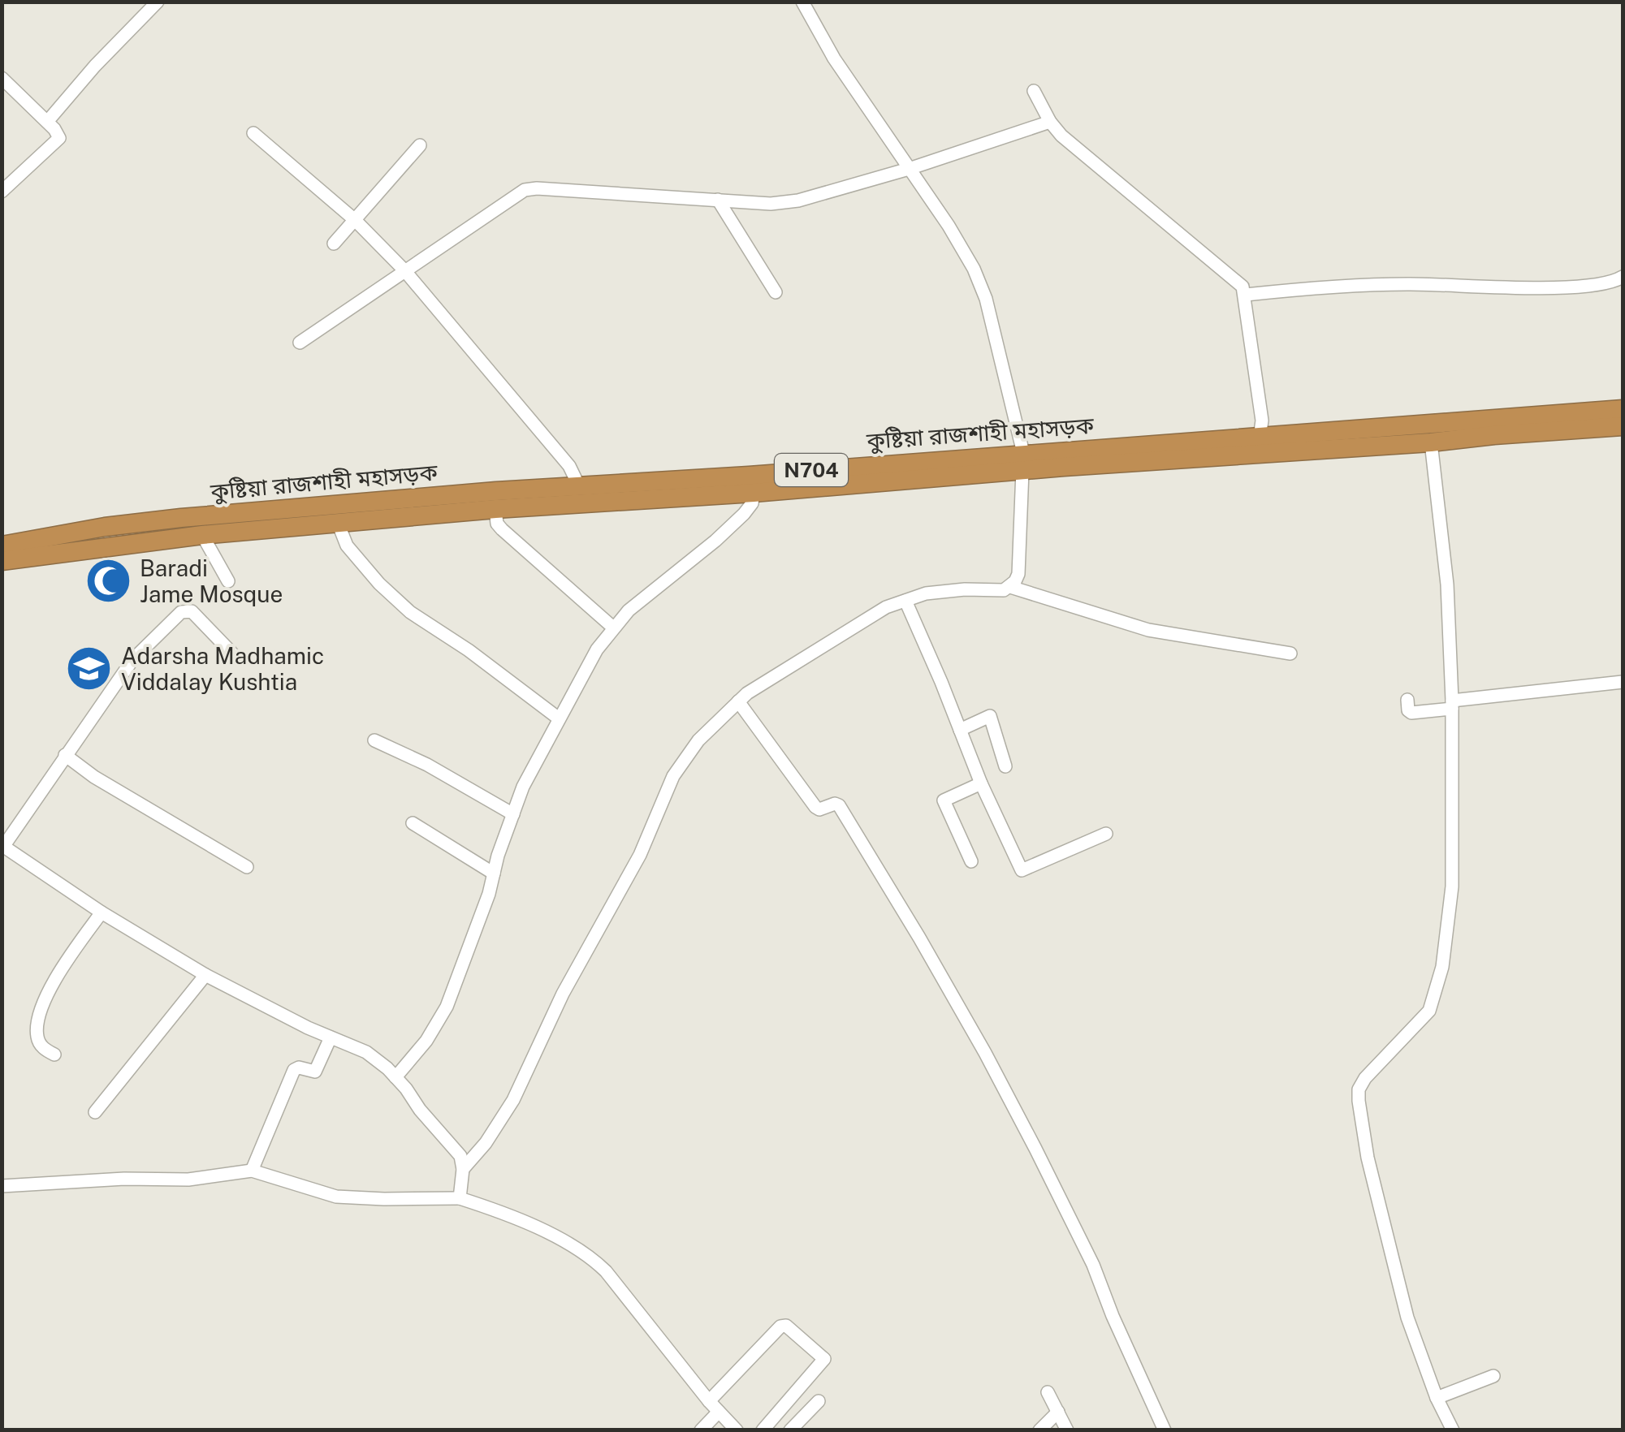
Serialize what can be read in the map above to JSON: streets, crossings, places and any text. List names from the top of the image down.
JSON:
{
  "streets": {
    "highway": ["কুষ্টিয়া রাজশাহী মহাসড়ক", "N704"]
  },
  "places": {
    "mosque": ["Baradi Jame Mosque"],
    "school or university": ["Adarsha Madhamic Viddalay Kushtia"]
  }
}
